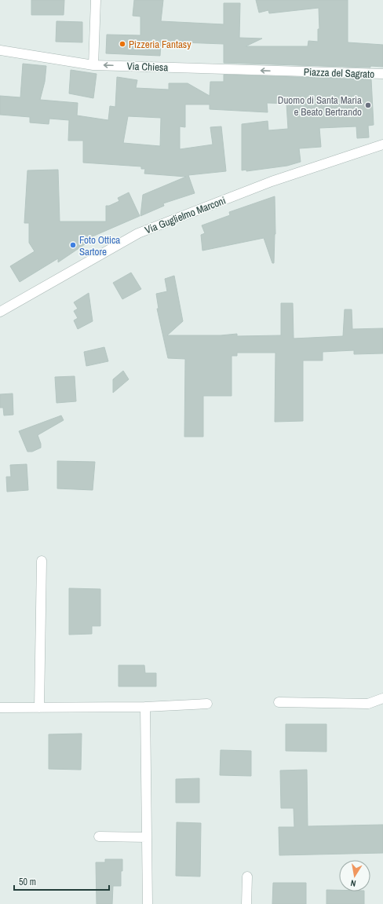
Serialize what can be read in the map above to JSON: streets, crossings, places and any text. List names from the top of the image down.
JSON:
{
  "streets": {
    "street": ["Via Chiesa", "Piazza del Sagrato", "Via Guglielmo Marconi"]
  },
  "crossings": [
    ["Via Chiesa", "Piazza del Sagrato"]
  ],
  "one_way": ["Via Chiesa"],
  "places": ["Pizzeria Fantasy", "Duomo di Santa Maria e Beato Bertrando", "Foto Ottica Sartore"],
  "scale_bar": "50 m",
  "north": "bottom"
}
